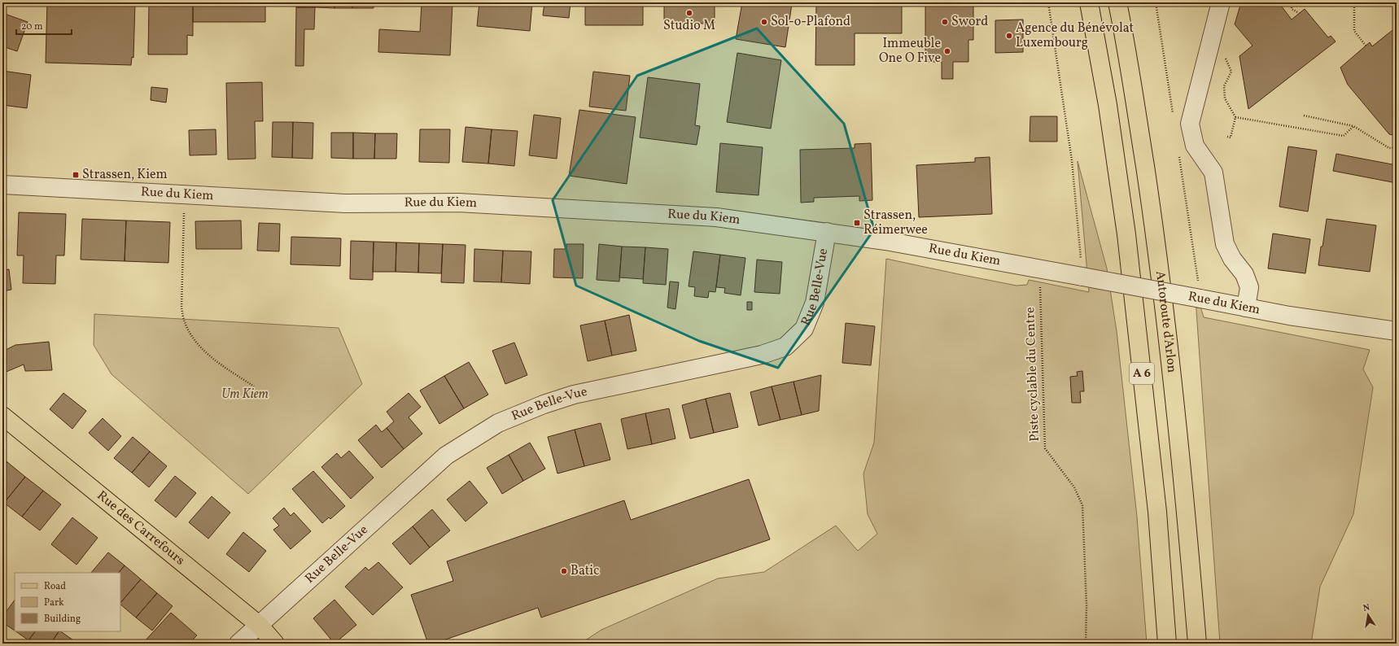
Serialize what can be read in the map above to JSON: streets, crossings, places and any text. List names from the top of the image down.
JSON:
{
  "streets": {
    "main road": ["Autoroute d'Arlon", "A 6", "Rue des Carrefours"],
    "street": ["Rue du Kiem", "Rue Belle-Vue"],
    "path": ["Piste cyclable du Centre"]
  },
  "crossings": [
    ["Rue du Kiem", "Rue Belle-Vue"],
    ["Rue du Kiem", "Piste cyclable du Centre"],
    ["Rue Belle-Vue", "Rue des Carrefours"]
  ],
  "parks": ["Um Kiem"],
  "places": {
    "other": [
      "Studio M",
      "Sol-o-Plafond",
      "Sword",
      "Agence du Bénévolat Luxembourg",
      "Immeuble One O Five",
      "Batic"
    ],
    "transit": ["Strassen, Kiem", "Strassen, Réimerwee"]
  },
  "legend": ["Road", "Park", "Building"],
  "scale_bar": "20 m",
  "north": "top"
}
